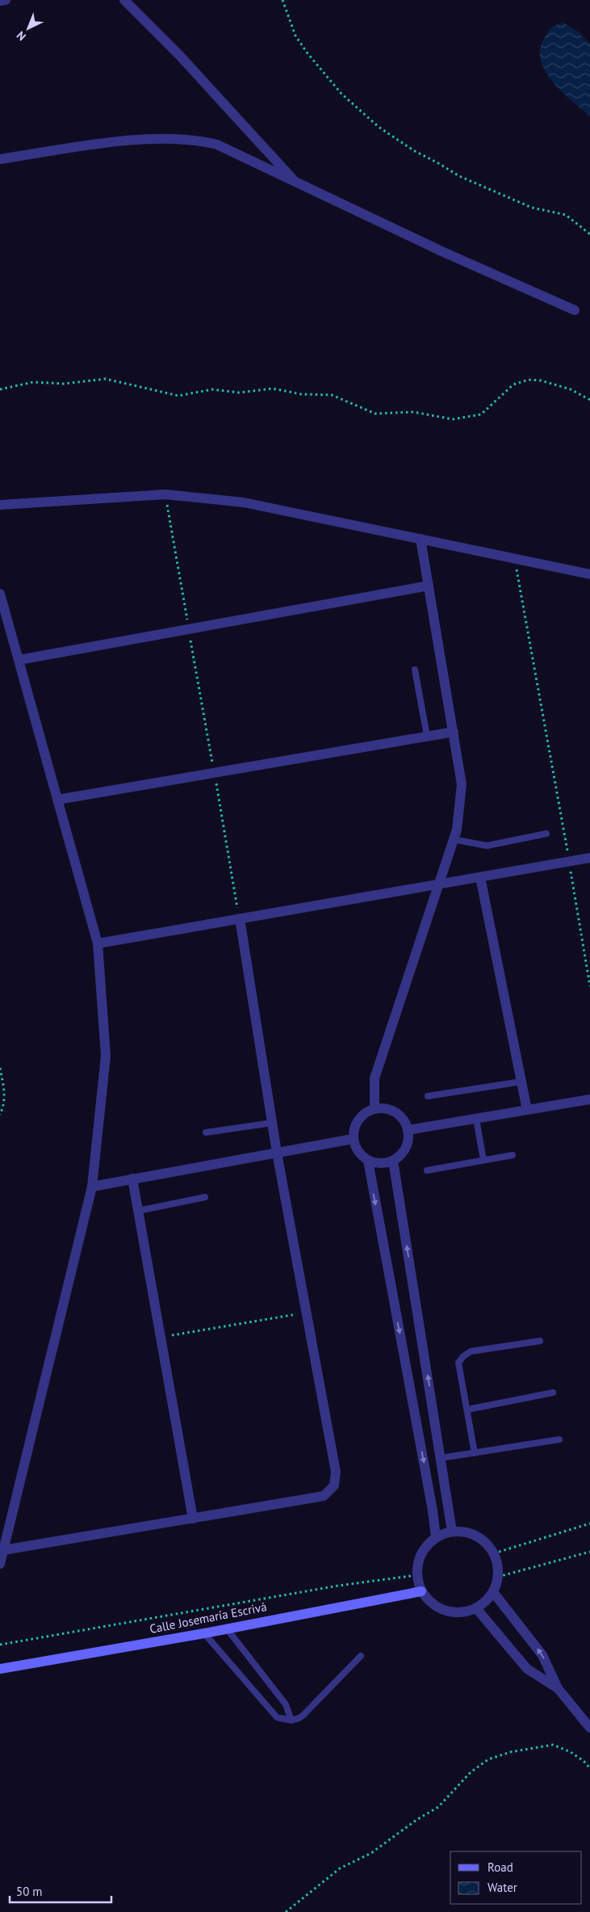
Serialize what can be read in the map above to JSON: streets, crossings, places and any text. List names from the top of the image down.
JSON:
{
  "streets": {
    "street": ["Calle Josemaría Escrivá"]
  },
  "legend": ["Road", "Water"],
  "scale_bar": "50 m",
  "north": "bottom left"
}
